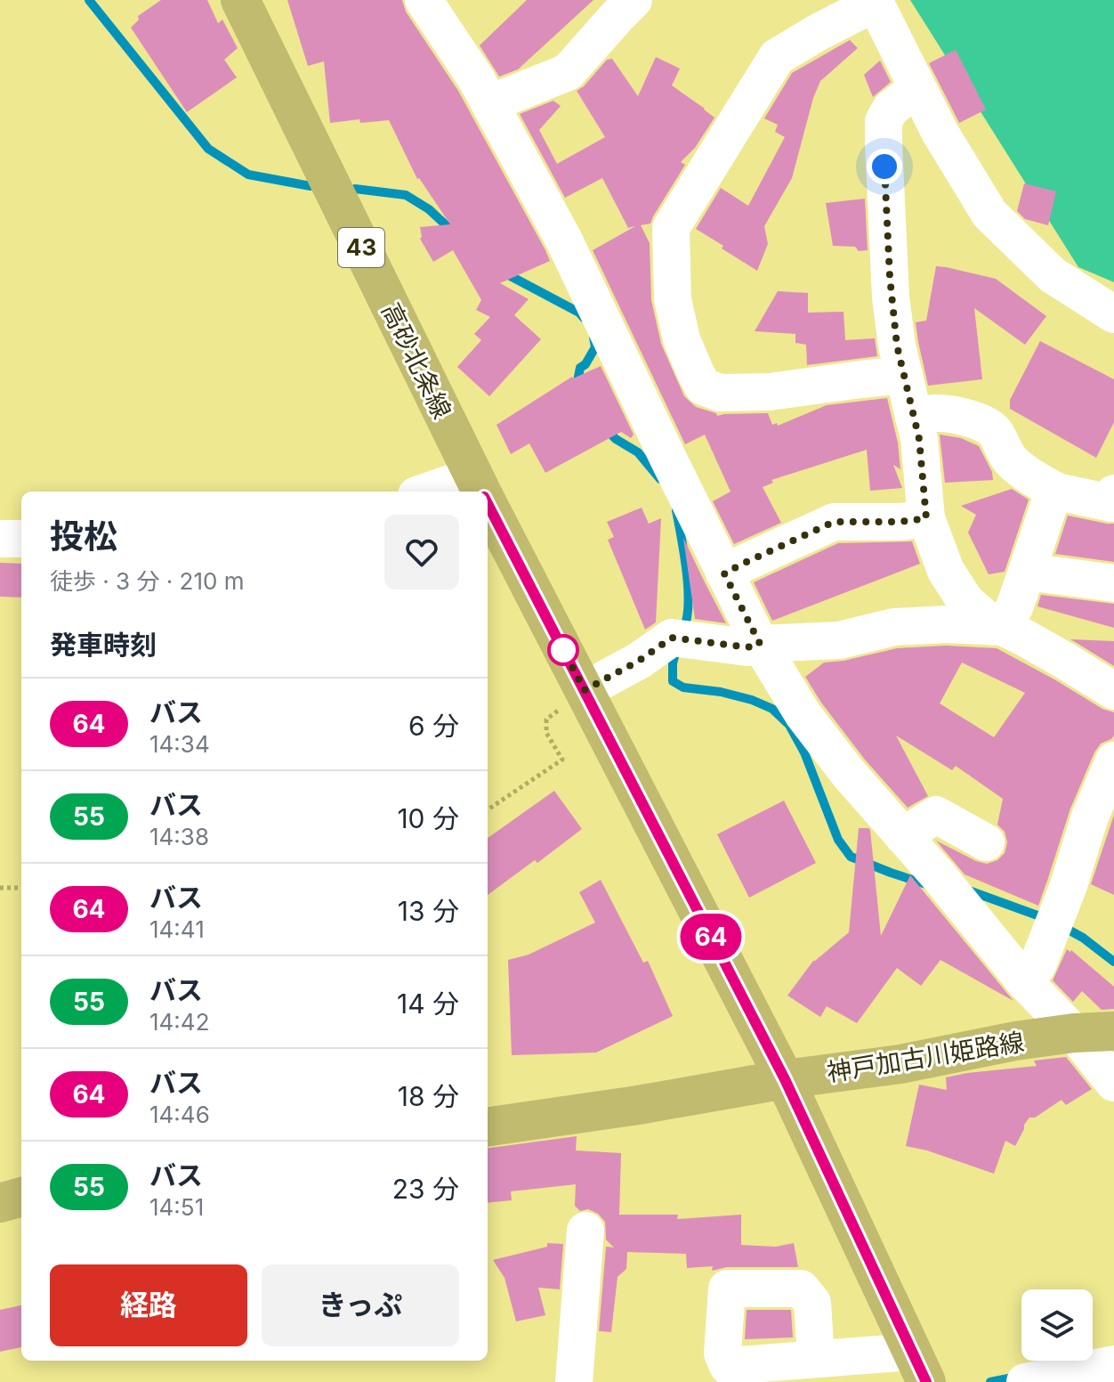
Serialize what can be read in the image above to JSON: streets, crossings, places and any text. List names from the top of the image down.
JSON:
{
  "streets": {
    "main road": ["43", "高砂北条線", "神戸加古川姫路線"]
  },
  "crossings": [
    ["高砂北条線", "神戸加古川姫路線"]
  ],
  "lines": ["bus line 64"],
  "page": {
    "on_map": "64",
    "heading": [
      ["投松", "徒歩 · 3 分 · 210 m"],
      "発車時刻"
    ],
    "list": [
      {
        "mark": "64",
        "name": "バス",
        "note": "14:34",
        "value": "6 分"
      },
      {
        "mark": "55",
        "name": "バス",
        "note": "14:38",
        "value": "10 分"
      },
      {
        "mark": "64",
        "name": "バス",
        "note": "14:41",
        "value": "13 分"
      },
      {
        "mark": "55",
        "name": "バス",
        "note": "14:42",
        "value": "14 分"
      },
      {
        "mark": "64",
        "name": "バス",
        "note": "14:46",
        "value": "18 分"
      },
      {
        "mark": "55",
        "name": "バス",
        "note": "14:51",
        "value": "23 分"
      }
    ],
    "buttons": ["経路", "きっぷ"]
  }
}
